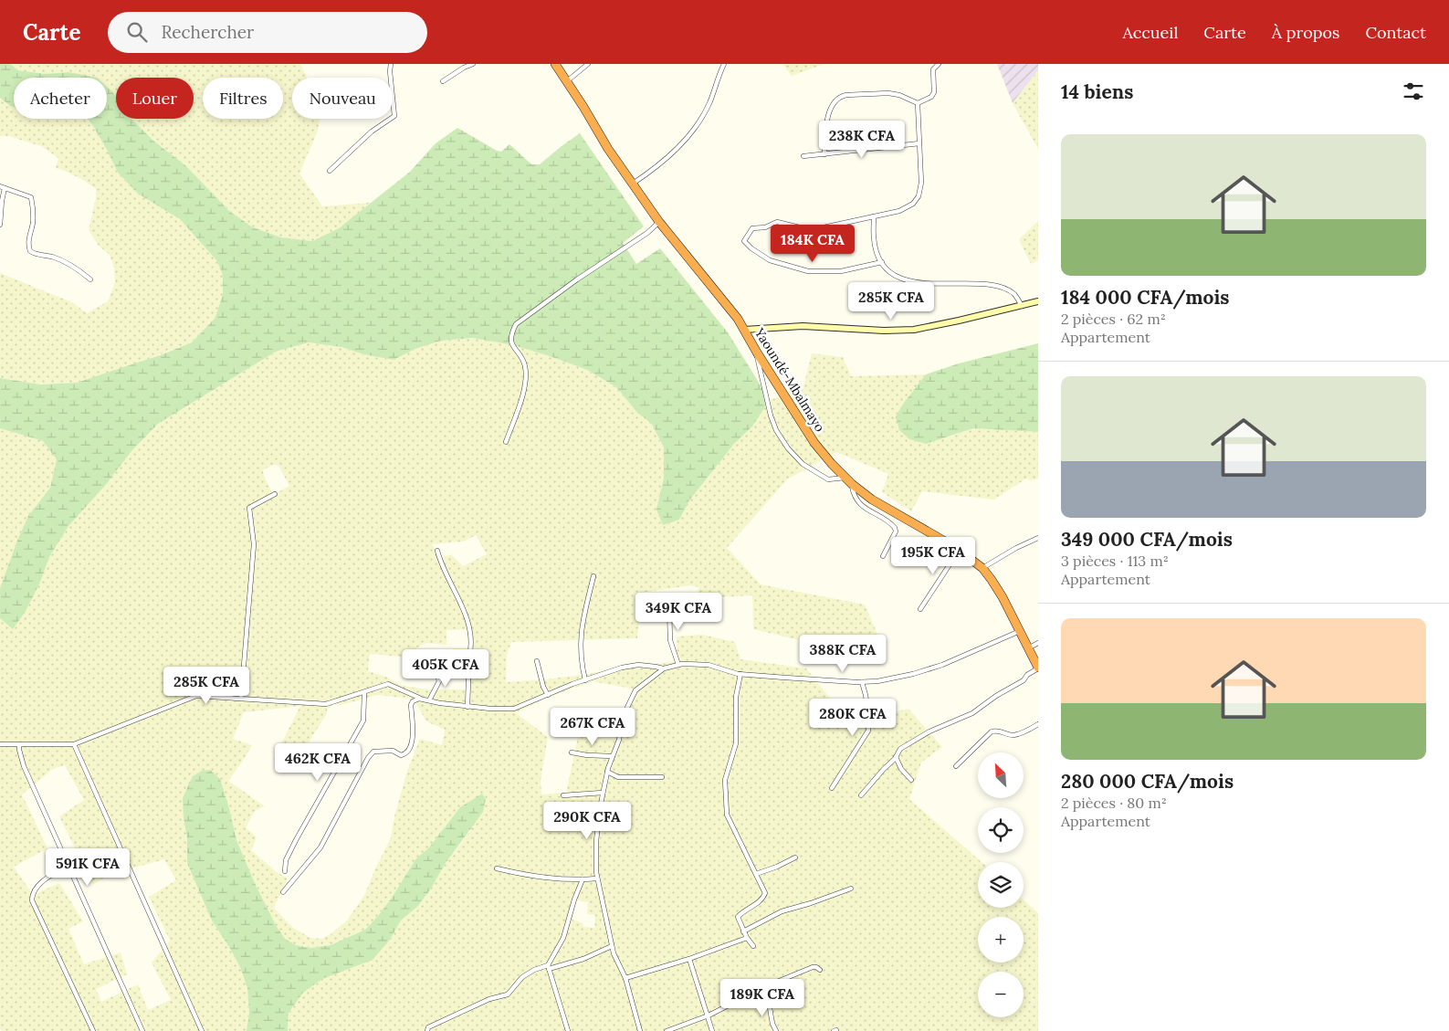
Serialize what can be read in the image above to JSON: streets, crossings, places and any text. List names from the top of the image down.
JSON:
{
  "streets": {
    "highway": ["Yaoundé-Mbalmayo"]
  },
  "north": "top left",
  "page": {
    "header": "Carte",
    "search": "Rechercher",
    "nav": [
      "Accueil",
      "Carte",
      "À propos",
      "Contact"
    ],
    "heading": "14 biens",
    "chip": [
      "Acheter",
      "Louer",
      "Filtres",
      "Nouveau"
    ],
    "list": [
      {
        "name": "184 000 CFA/mois",
        "note": "2 pièces · 62 m² · Appartement"
      },
      {
        "name": "349 000 CFA/mois",
        "note": "3 pièces · 113 m² · Appartement"
      },
      {
        "name": "280 000 CFA/mois",
        "note": "2 pièces · 80 m² · Appartement"
      }
    ],
    "price": [
      "238K CFA",
      "184K CFA",
      "285K CFA",
      "195K CFA",
      "349K CFA",
      "388K CFA",
      "405K CFA",
      "285K CFA",
      "280K CFA",
      "267K CFA",
      "462K CFA",
      "290K CFA",
      "591K CFA",
      "189K CFA"
    ],
    "map_buttons": ["+", "−"]
  }
}
